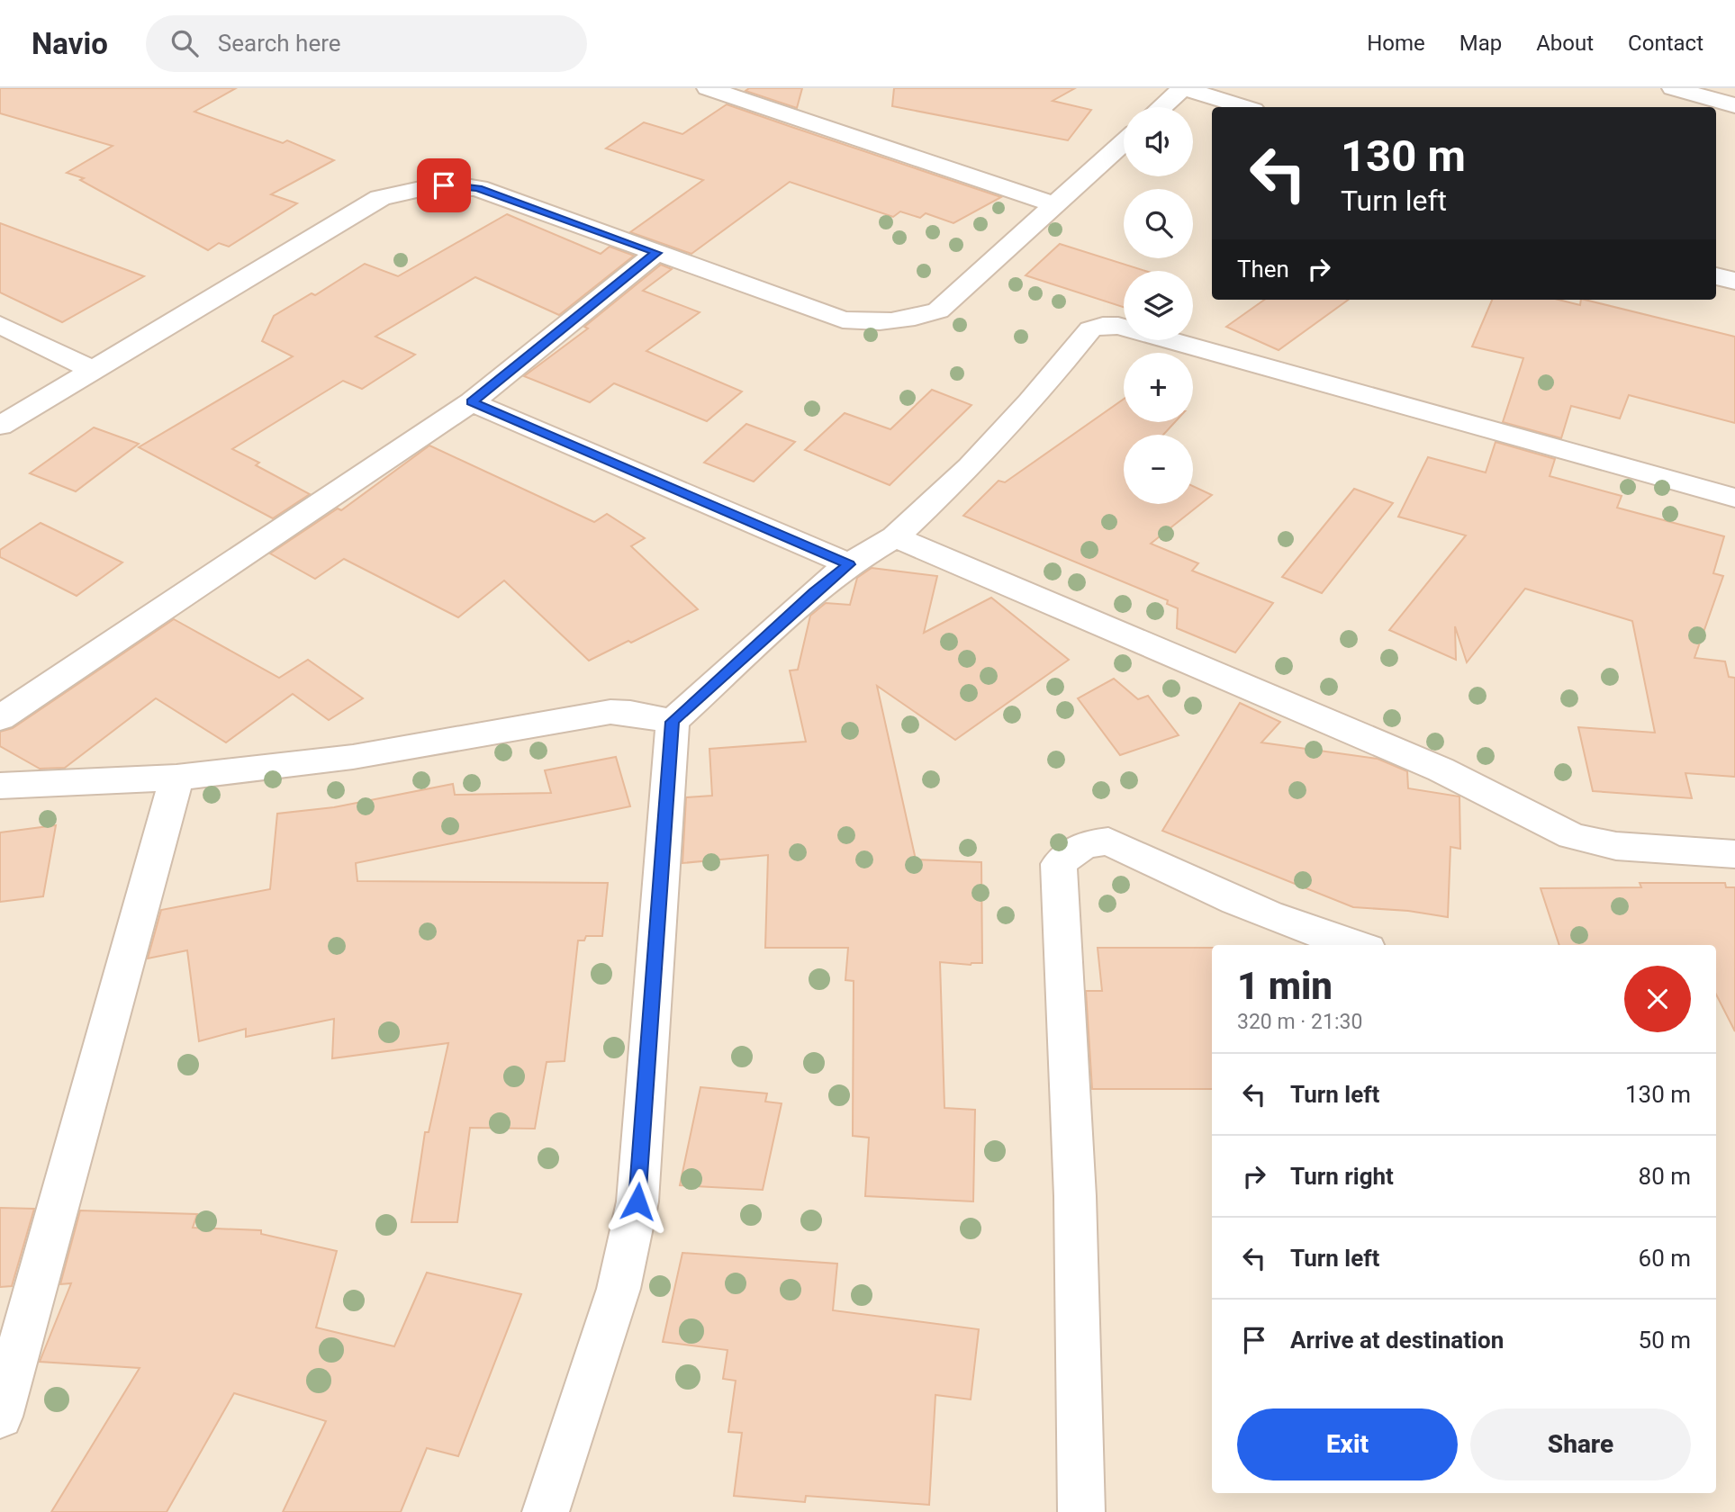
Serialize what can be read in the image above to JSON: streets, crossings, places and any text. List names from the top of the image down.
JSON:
{
  "page": {
    "header": "Navio",
    "search": "Search here",
    "nav": [
      "Home",
      "Map",
      "About",
      "Contact"
    ],
    "map_buttons": ["+", "−"],
    "turn": ["130 m", "Turn left"],
    "then": "Then",
    "heading": ["1 min", "320 m · 21:30"],
    "list": [
      {
        "name": "Turn left",
        "value": "130 m"
      },
      {
        "name": "Turn right",
        "value": "80 m"
      },
      {
        "name": "Turn left",
        "value": "60 m"
      },
      {
        "name": "Arrive at destination",
        "value": "50 m"
      }
    ],
    "buttons": ["Exit", "Share"]
  }
}
